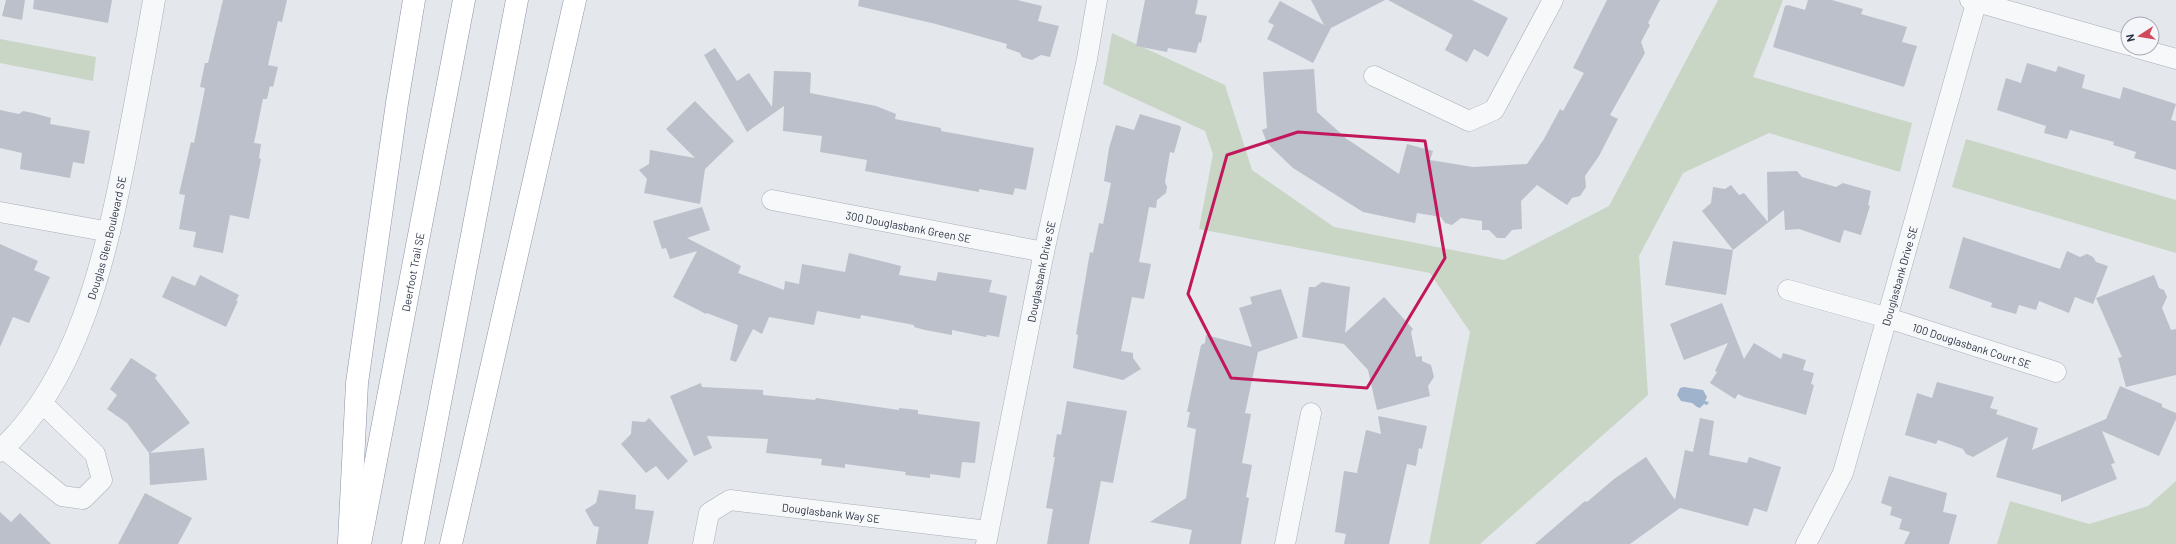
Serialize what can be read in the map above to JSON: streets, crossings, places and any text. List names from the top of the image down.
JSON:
{
  "streets": {
    "highway": ["Deerfoot Trail SE"],
    "street": [
      "300 Douglasbank Green SE",
      "Douglas Glen Boulevard SE",
      "Douglasbank Drive SE",
      "100 Douglasbank Court SE",
      "Douglasbank Way SE"
    ]
  },
  "crossings": [
    ["300 Douglasbank Green SE", "Douglasbank Drive SE"],
    ["Douglasbank Drive SE", "100 Douglasbank Court SE"],
    ["Douglasbank Drive SE", "Douglasbank Way SE"]
  ],
  "north": "left"
}
